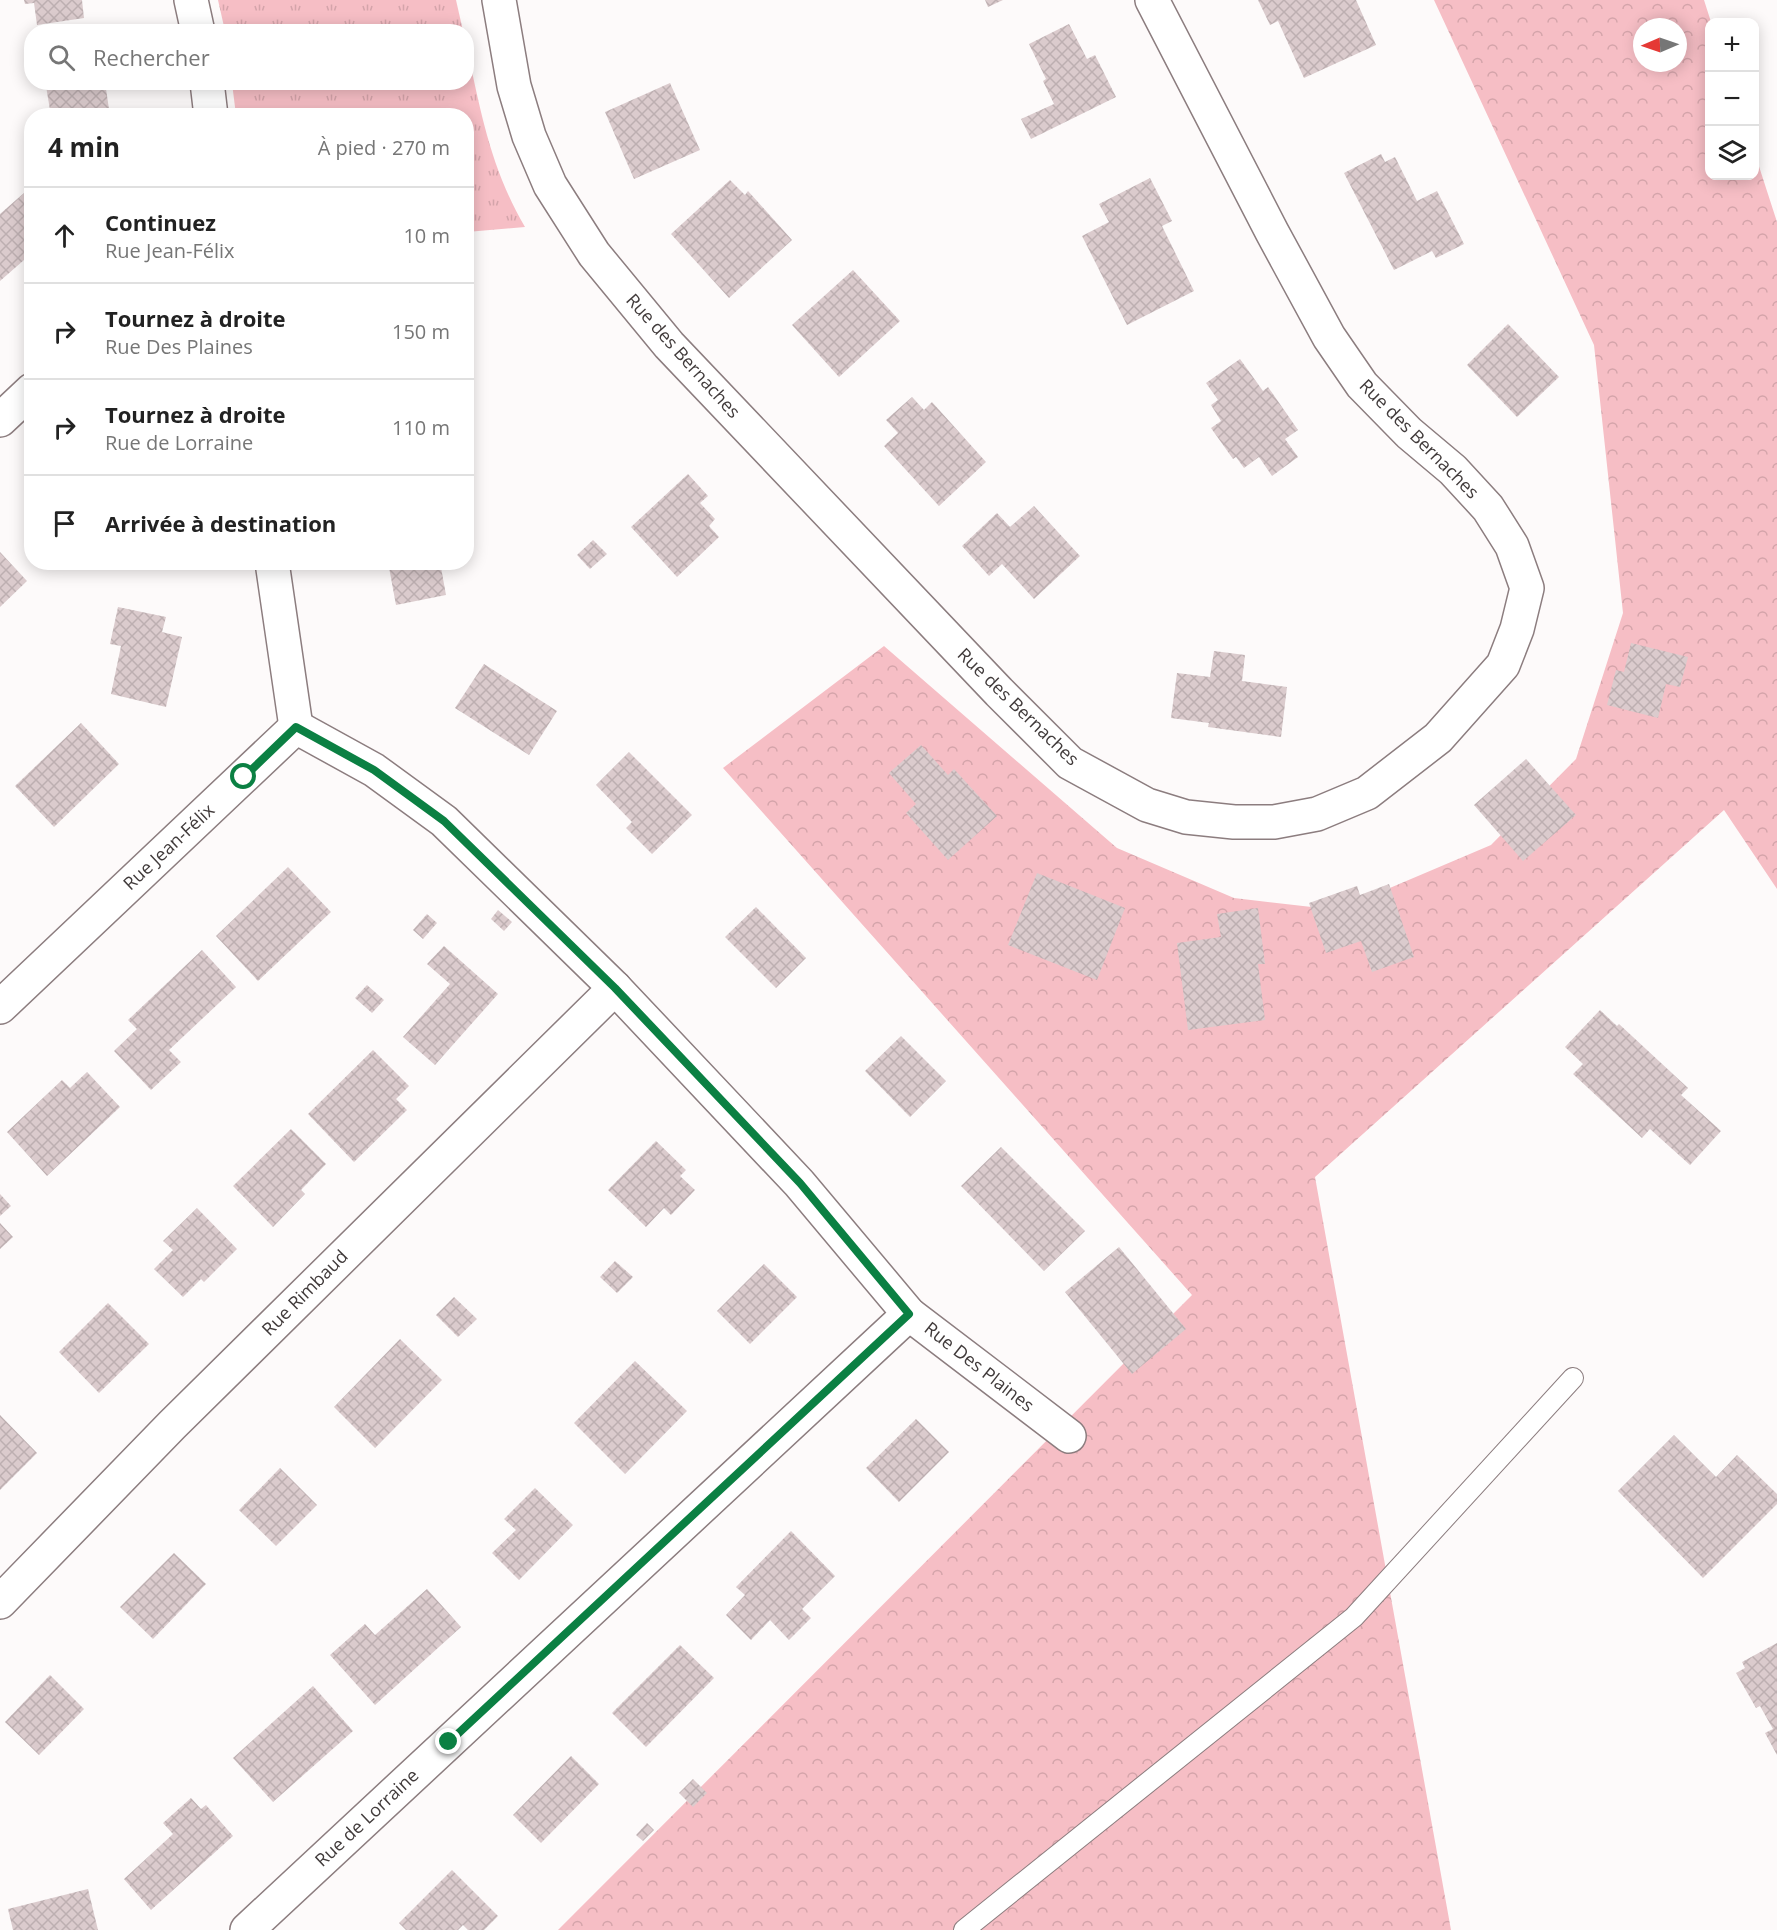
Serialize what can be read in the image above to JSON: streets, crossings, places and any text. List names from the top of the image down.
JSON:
{
  "streets": {
    "street": [
      "Rue des Bernaches",
      "Rue Jean-Félix",
      "Rue Rimbaud",
      "Rue Des Plaines",
      "Rue de Lorraine"
    ]
  },
  "crossings": [
    ["Rue Jean-Félix", "Rue Des Plaines"],
    ["Rue Rimbaud", "Rue Des Plaines"],
    ["Rue Des Plaines", "Rue de Lorraine"]
  ],
  "north": "left",
  "page": {
    "map_buttons": ["+", "−"],
    "search": "Rechercher",
    "heading": ["4 min", "À pied · 270 m"],
    "list": [
      ["Continuez", "Rue Jean-Félix", "10 m"],
      ["Tournez à droite", "Rue Des Plaines", "150 m"],
      ["Tournez à droite", "Rue de Lorraine", "110 m"],
      "Arrivée à destination"
    ]
  }
}
